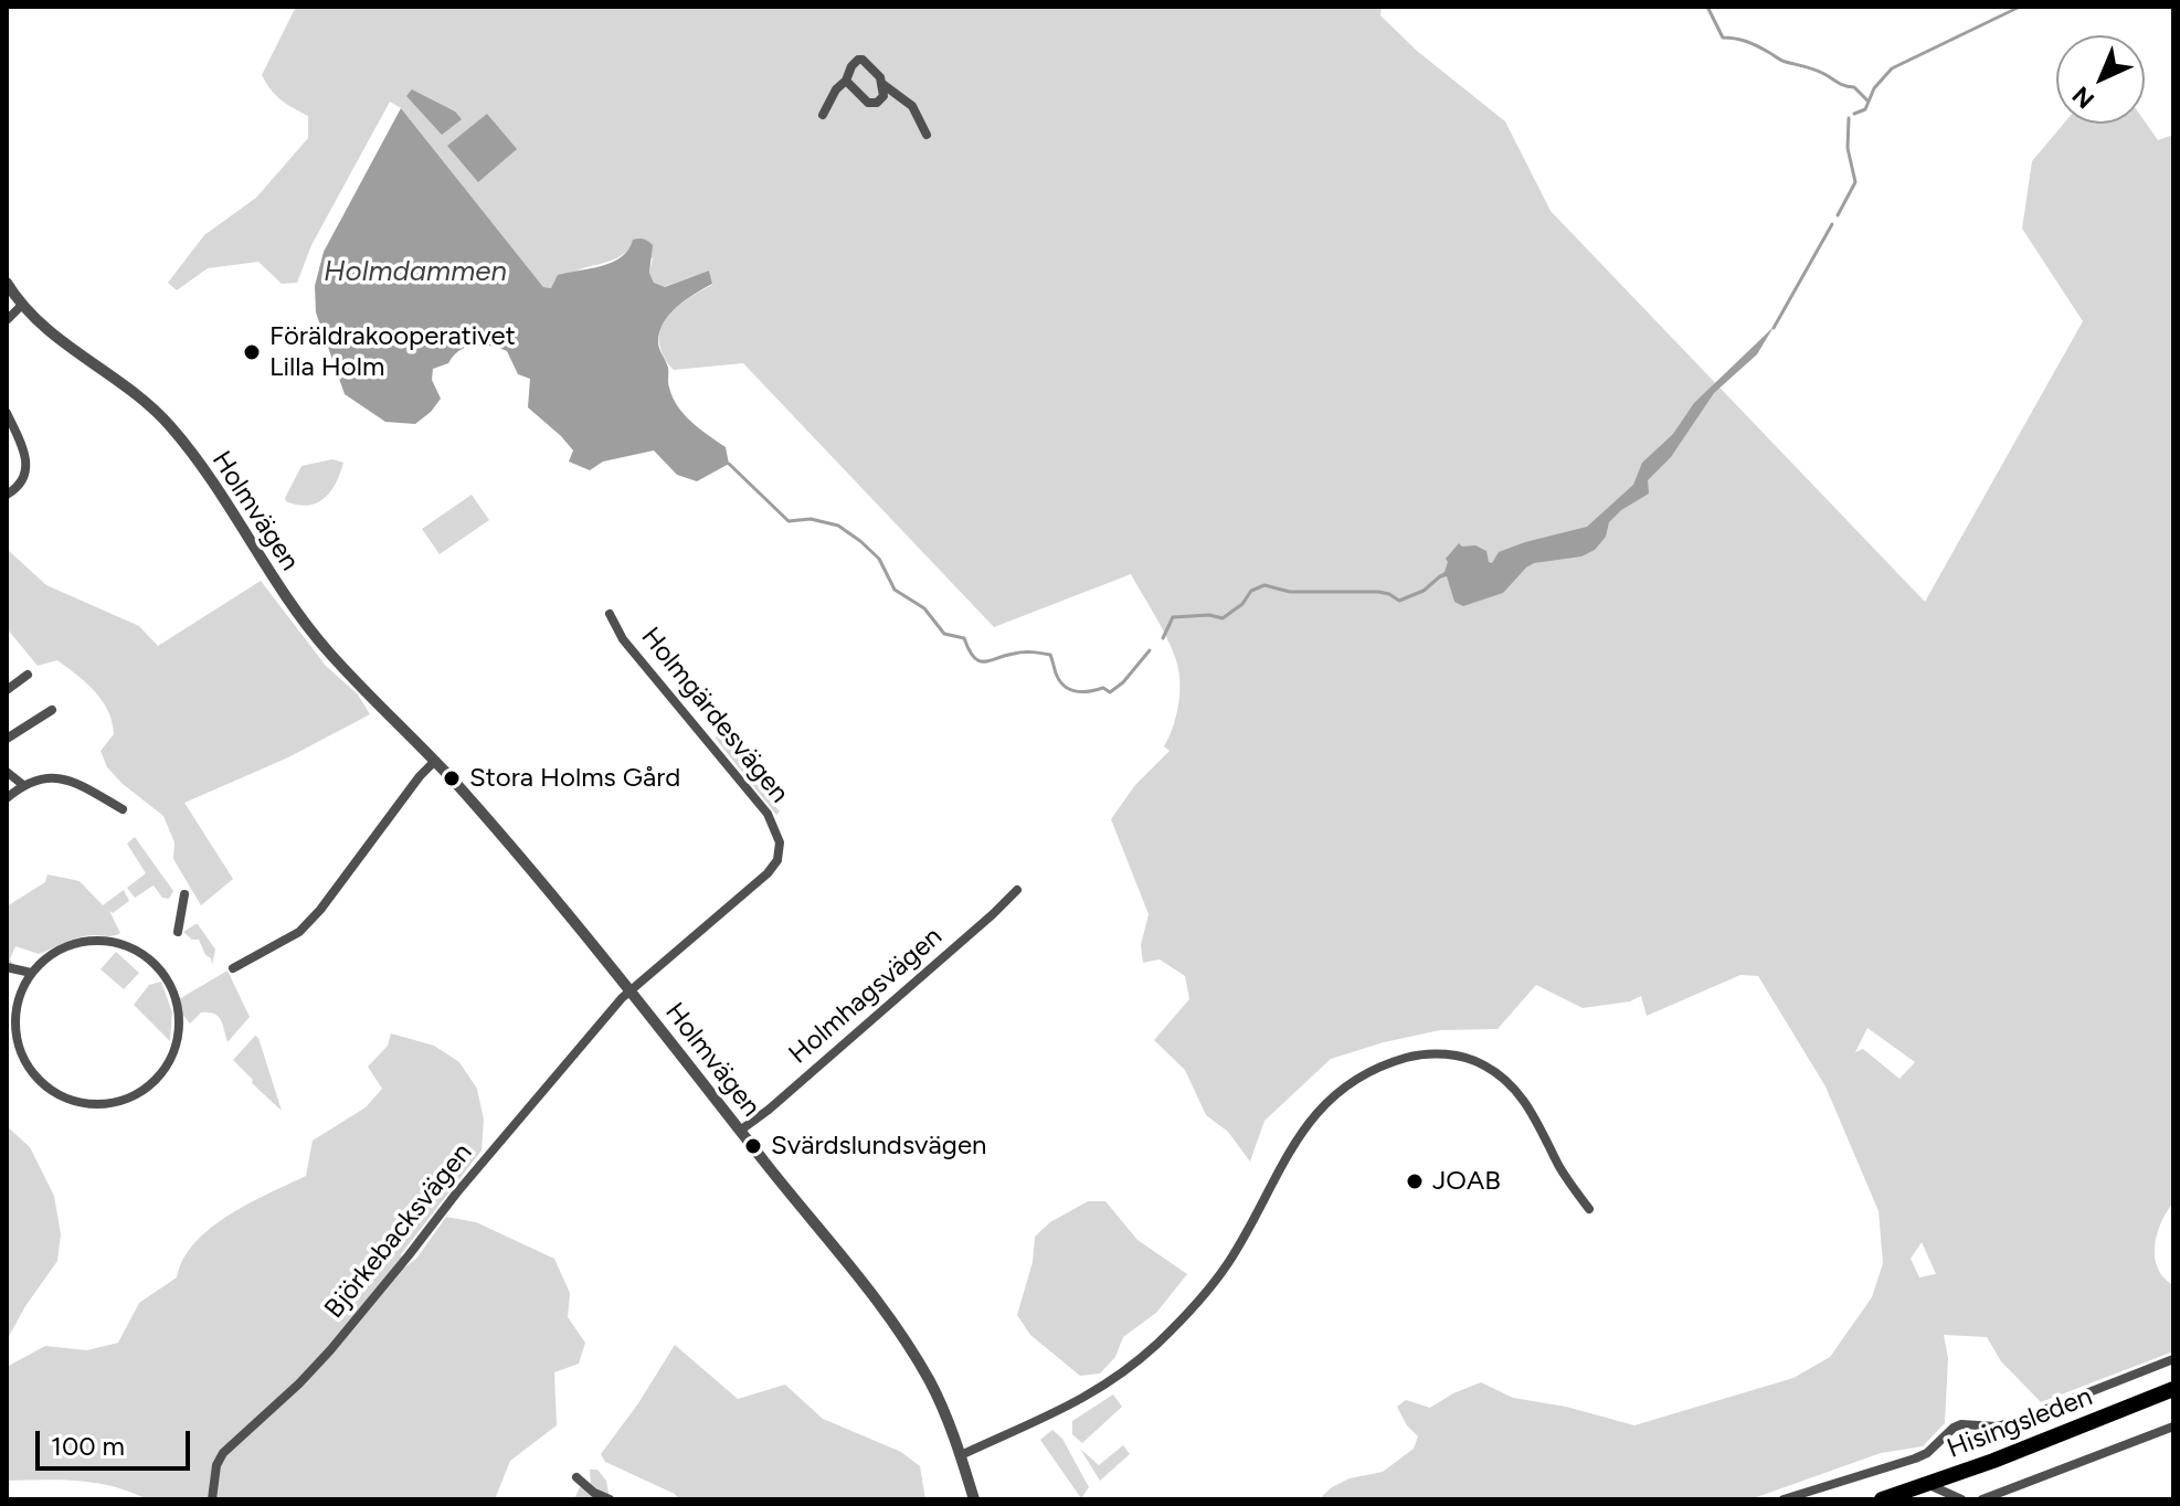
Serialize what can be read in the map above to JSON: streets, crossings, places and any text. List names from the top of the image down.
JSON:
{
  "streets": {
    "highway": ["Hisingsleden"],
    "street": [
      "Holmvägen",
      "Holmgärdesvägen",
      "Holmhagsvägen",
      "Björkebacksvägen"
    ]
  },
  "crossings": [
    ["Holmvägen", "Holmgärdesvägen"],
    ["Holmvägen", "Holmhagsvägen"],
    ["Holmvägen", "Björkebacksvägen"],
    ["Holmgärdesvägen", "Björkebacksvägen"]
  ],
  "water": ["Holmdammen"],
  "places": [
    "Föräldrakooperativet Lilla Holm",
    "Stora Holms Gård",
    "Svärdslundsvägen",
    "JOAB"
  ],
  "scale_bar": "100 m",
  "north": "bottom left"
}
